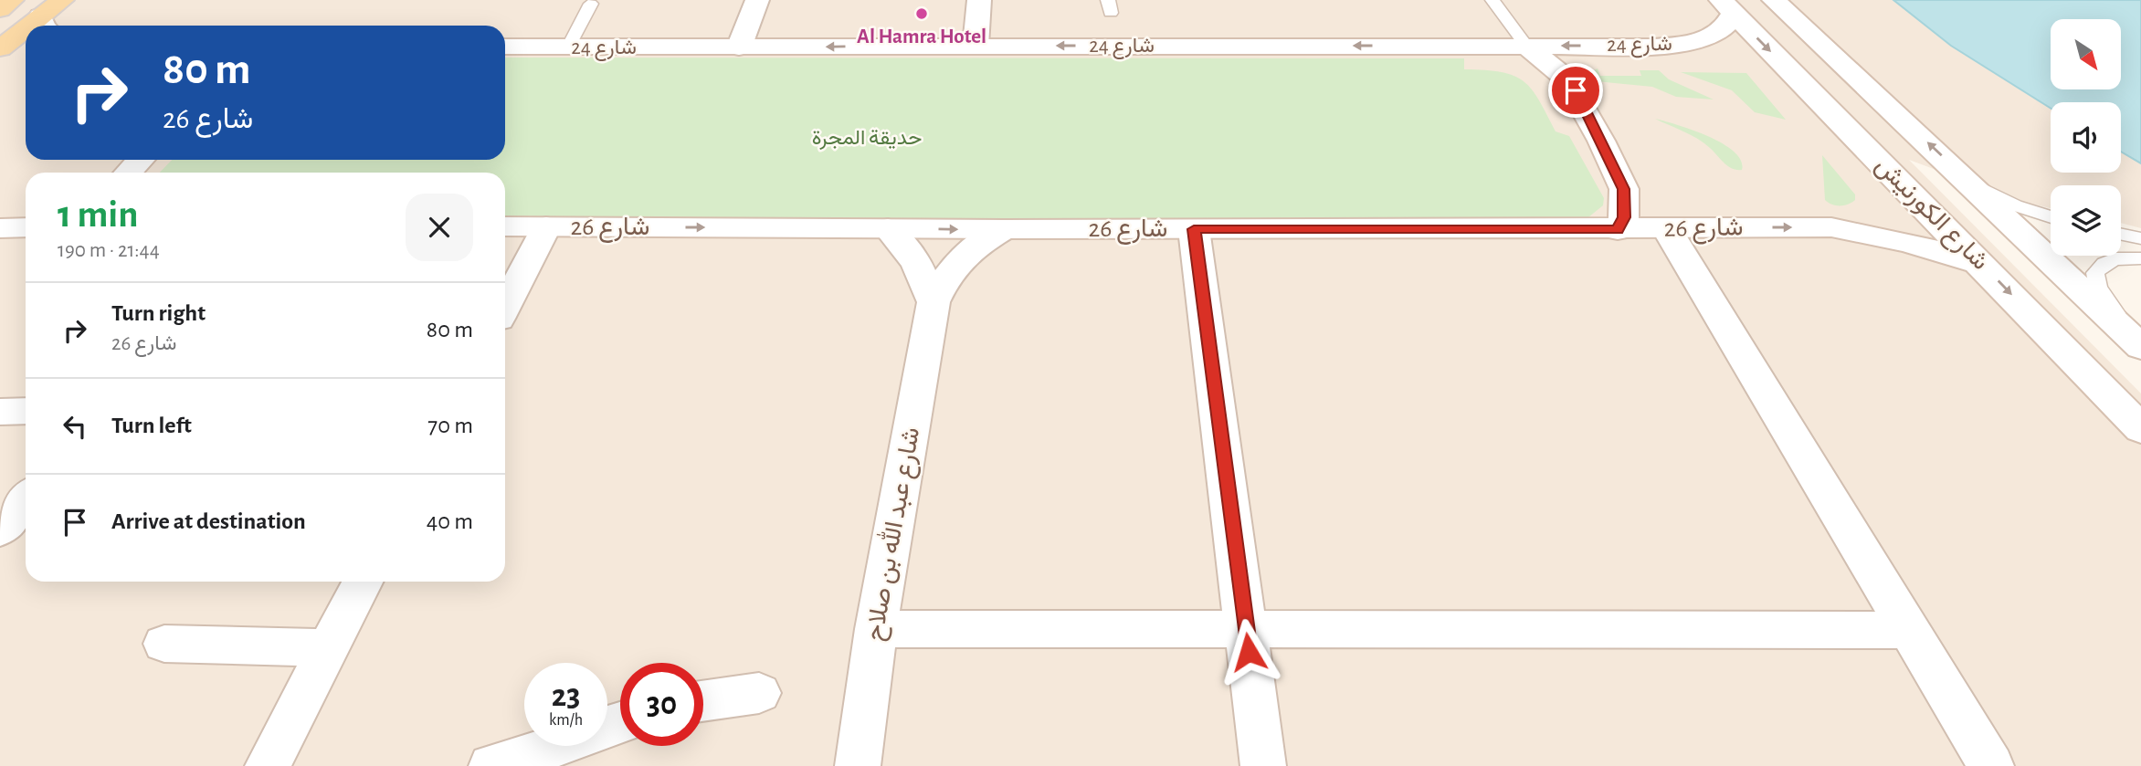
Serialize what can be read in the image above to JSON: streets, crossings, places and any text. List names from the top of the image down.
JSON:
{
  "streets": {
    "street": [
      "شارع 24",
      "شارع الكورنيش",
      "شارع 26",
      "شارع عبد الله بن صلاح"
    ]
  },
  "crossings": [
    ["شارع 24", "شارع الكورنيش"],
    ["شارع الكورنيش", "شارع 26"],
    ["شارع 26", "شارع عبد الله بن صلاح"]
  ],
  "one_way": ["شارع 24", "شارع 26"],
  "parks": ["حديقة المجرة"],
  "places": ["Al Hamra Hotel"],
  "north": "bottom right",
  "page": {
    "turn": ["80 m", "شارع 26"],
    "heading": ["1 min", "190 m · 21:44"],
    "list": [
      {
        "name": "Turn right",
        "note": "شارع 26",
        "value": "80 m"
      },
      {
        "name": "Turn left",
        "value": "70 m"
      },
      {
        "name": "Arrive at destination",
        "value": "40 m"
      }
    ],
    "speed": "23 km/h",
    "limit": "30"
  }
}
